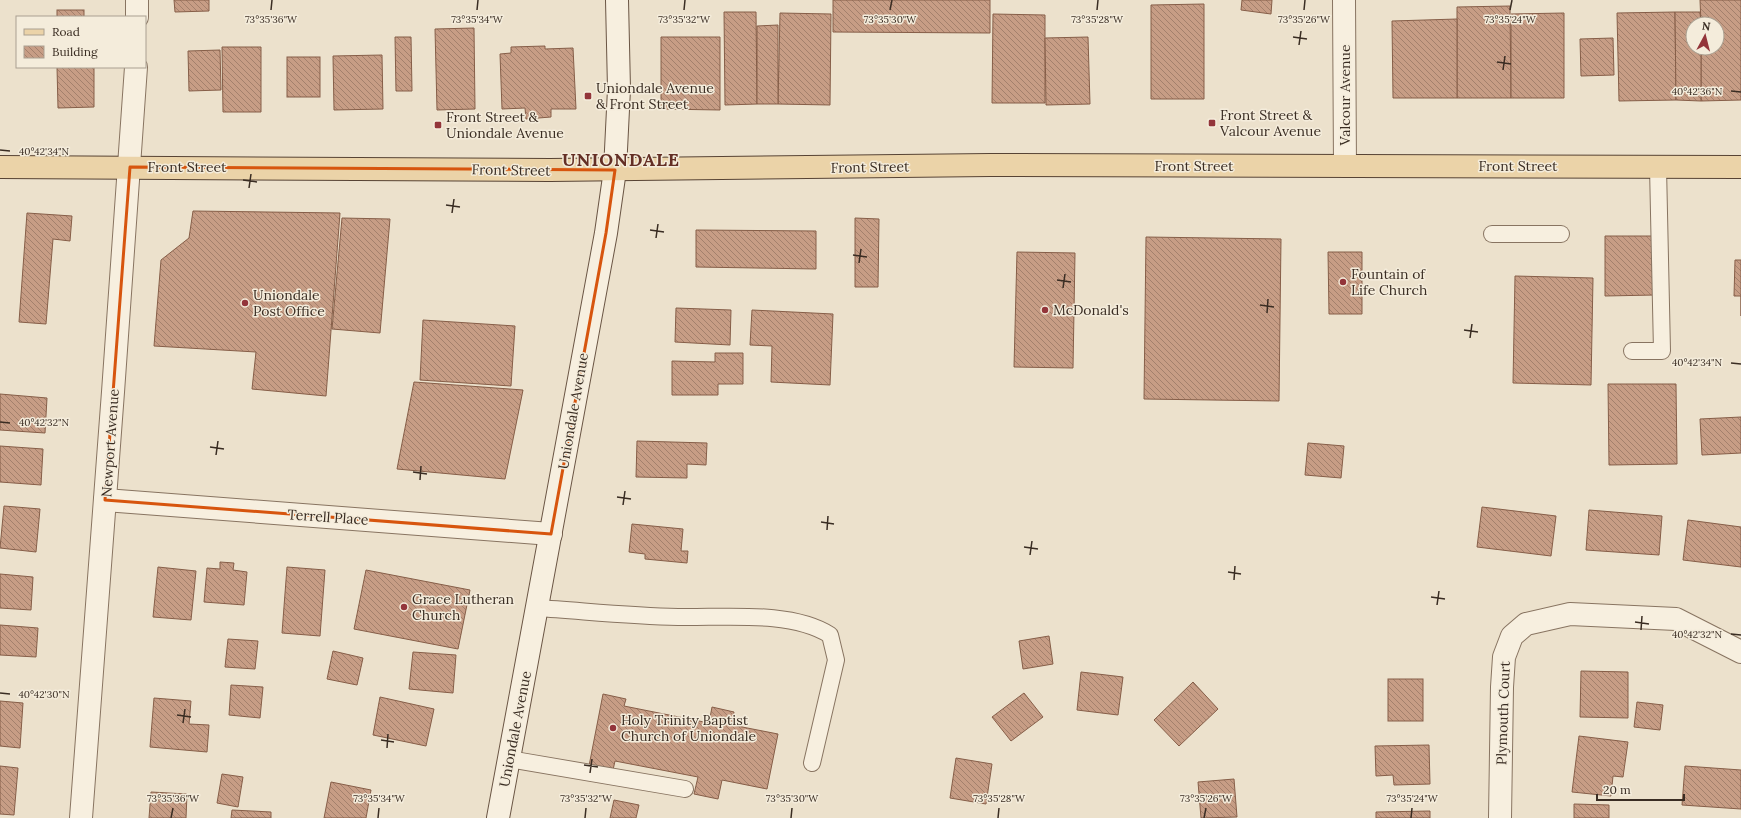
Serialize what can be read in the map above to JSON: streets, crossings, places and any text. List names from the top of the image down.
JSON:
{
  "streets": {
    "main road": ["Front Street"],
    "street": [
      "Valcour Avenue",
      "Uniondale Avenue",
      "Newport Avenue",
      "Terrell Place",
      "Plymouth Court"
    ]
  },
  "crossings": [
    ["Valcour Avenue", "Front Street"],
    ["Front Street", "Uniondale Avenue"],
    ["Front Street", "Newport Avenue"],
    ["Uniondale Avenue", "Terrell Place"],
    ["Newport Avenue", "Terrell Place"]
  ],
  "districts": ["UNIONDALE"],
  "places": {
    "transit": ["Uniondale Avenue & Front Street", "Front Street & Valcour Avenue", "Front Street & Uniondale Avenue"],
    "other": [
      "Fountain of Life Church",
      "Uniondale Post Office",
      "McDonald's",
      "Grace Lutheran Church",
      "Holy Trinity Baptist Church of Uniondale"
    ]
  },
  "legend": ["Road", "Building"],
  "scale_bar": "20 m",
  "north": "top",
  "coordinates": [
    "73°35'28\"W",
    "73°35'36\"W",
    "73°35'34\"W",
    "73°35'32\"W",
    "73°35'30\"W",
    "73°35'26\"W",
    "73°35'24\"W",
    "40°42'36\"N",
    "40°42'34\"N",
    "40°42'32\"N",
    "40°42'30\"N"
  ]
}
